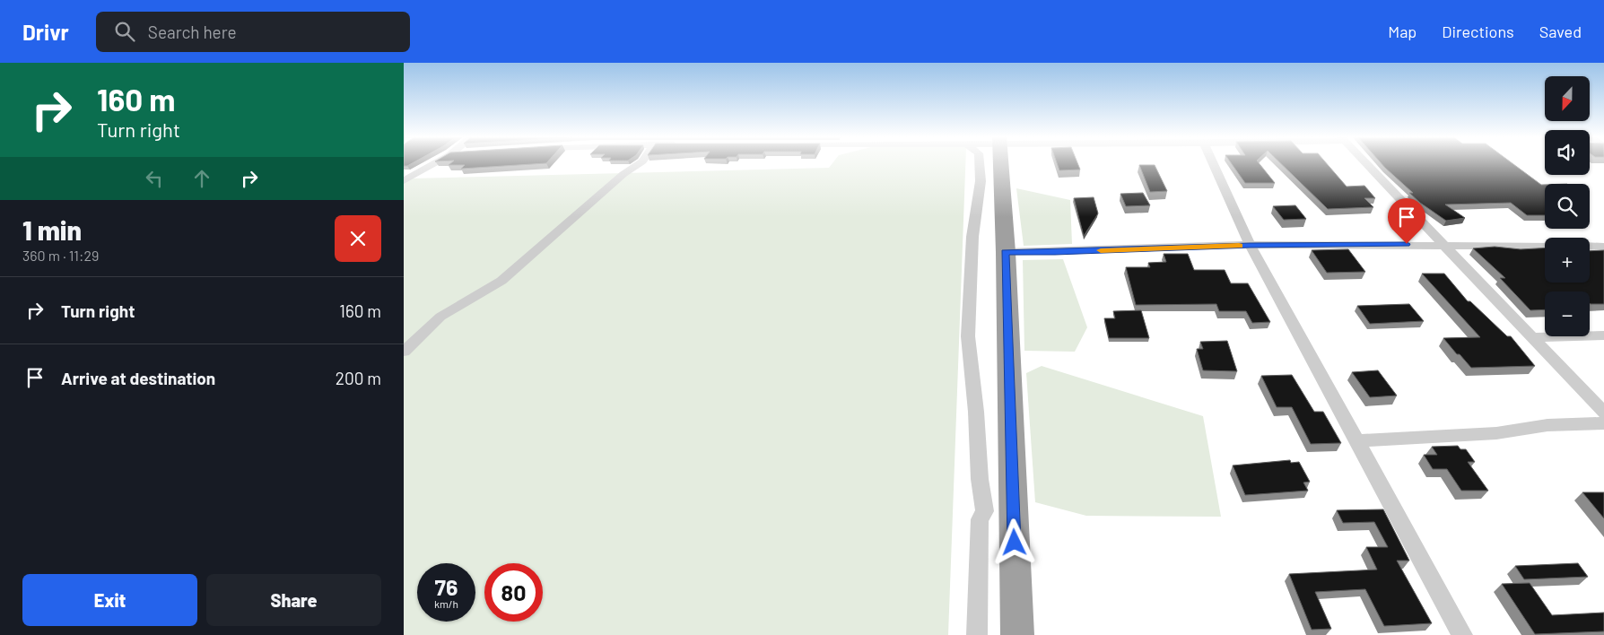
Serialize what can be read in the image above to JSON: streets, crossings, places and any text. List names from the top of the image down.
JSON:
{
  "north": "bottom",
  "page": {
    "header": "Drivr",
    "search": "Search here",
    "nav": ["Map", "Directions", "Saved"],
    "turn": ["160 m", "Turn right"],
    "map_buttons": ["+", "−"],
    "heading": ["1 min", "360 m · 11:29"],
    "list": [
      {
        "name": "Turn right",
        "value": "160 m"
      },
      {
        "name": "Arrive at destination",
        "value": "200 m"
      }
    ],
    "speed": "76 km/h",
    "limit": "80",
    "buttons": ["Exit", "Share"]
  }
}
